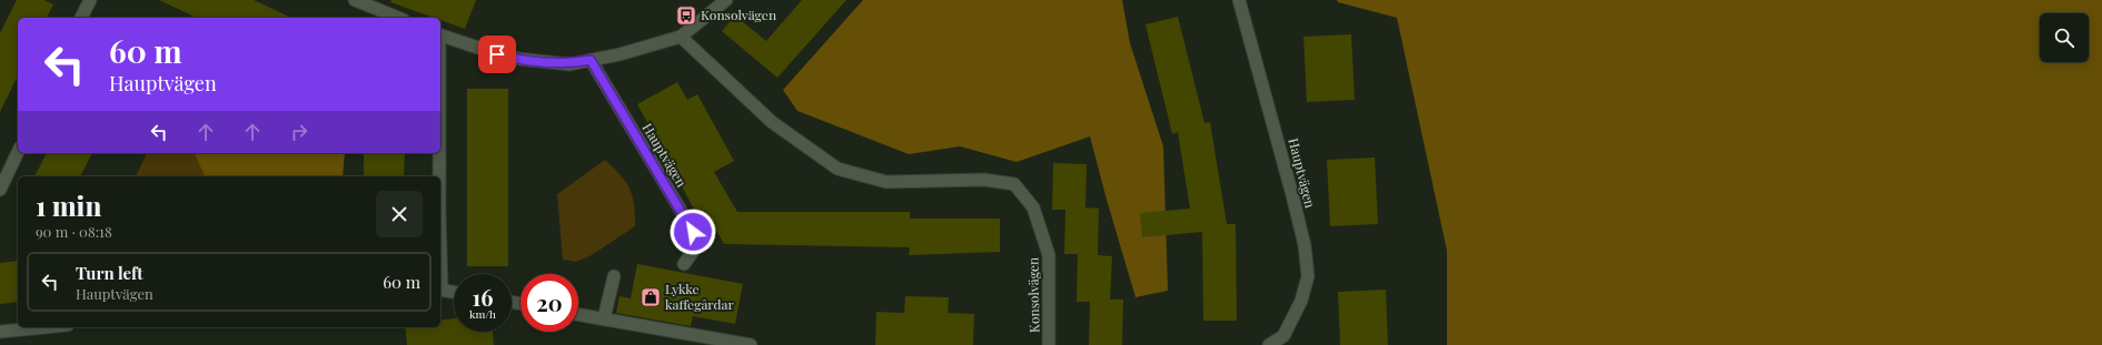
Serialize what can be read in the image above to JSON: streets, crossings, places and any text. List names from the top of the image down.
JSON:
{
  "streets": {
    "street": ["Hauptvägen", "Konsolvägen"]
  },
  "places": {
    "bus stop": ["Konsolvägen"],
    "shop": ["Lykke kaffegårdar"]
  },
  "page": {
    "turn": ["60 m", "Hauptvägen"],
    "heading": ["1 min", "90 m · 08:18"],
    "list": [
      {
        "name": "Turn left",
        "note": "Hauptvägen",
        "value": "60 m"
      }
    ],
    "speed": "16 km/h",
    "limit": "20"
  }
}
